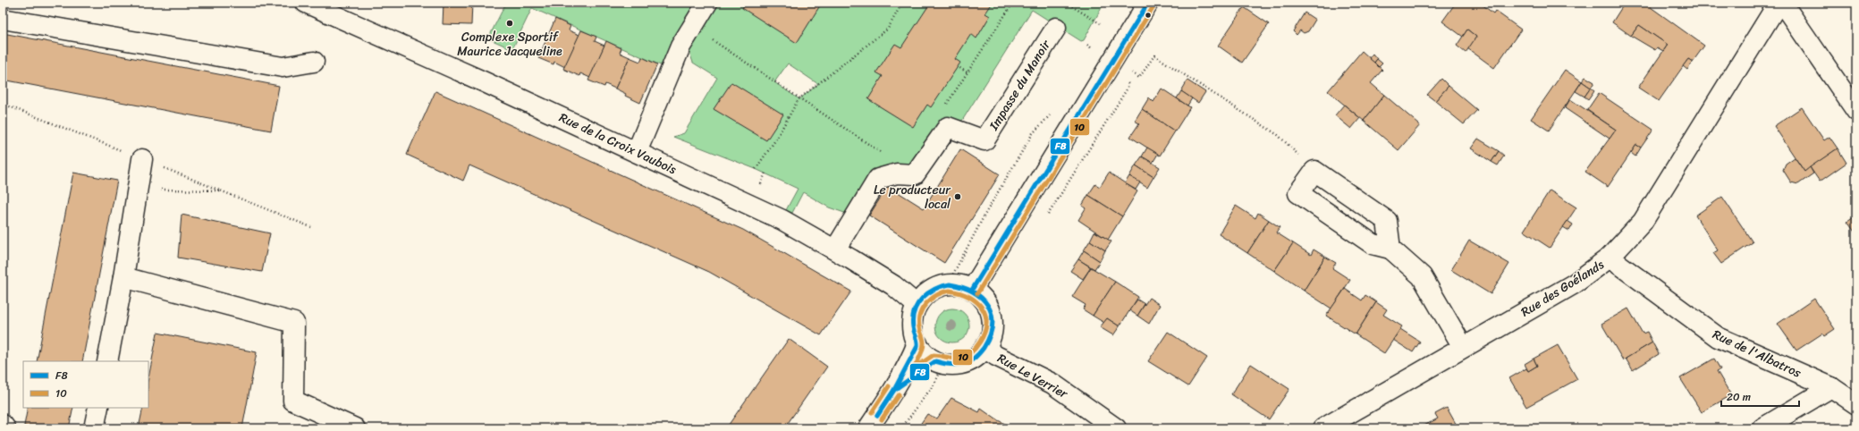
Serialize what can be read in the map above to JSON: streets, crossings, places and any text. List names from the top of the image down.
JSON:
{
  "streets": {
    "street": [
      "Impasse du Manoir",
      "Rue de la Croix Vaubois",
      "Rue des Goélands",
      "Rue de l'Albatros",
      "Rue Le Verrier"
    ]
  },
  "crossings": [
    ["Rue de la Croix Vaubois", "Rue Le Verrier"],
    ["Rue des Goélands", "Rue de l'Albatros"]
  ],
  "places": ["Complexe Sportif Maurice Jacqueline", "Le producteur local"],
  "lines": ["transit line F8", "transit line 10"],
  "legend": ["F8", "10"],
  "scale_bar": "20 m"
}
